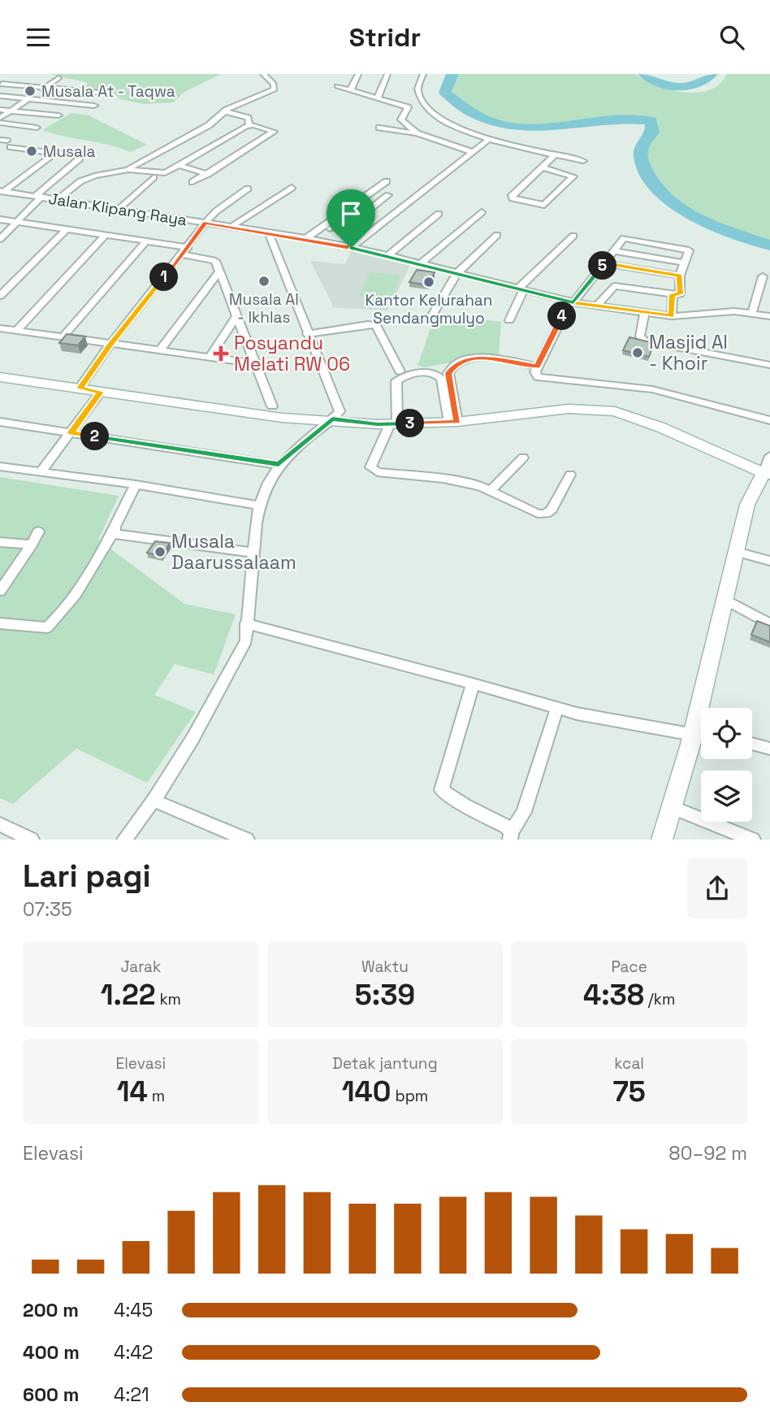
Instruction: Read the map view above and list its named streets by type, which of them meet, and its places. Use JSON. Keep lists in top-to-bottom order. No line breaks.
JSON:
{"streets":{"street":["Jalan Klipang Raya"]},"places":{"other":["Musala At - Taqwa","Musala","Musala Al - Ikhlas","Kantor Kelurahan Sendangmulyo","Masjid Al - Khoir","Musala Daarussalaam"],"health":["Posyandu Melati RW 06"]},"page":{"header":"Stridr","pins":["5","1","4","3","2"],"heading":["Lari pagi","07:35"],"stats":[["Jarak","1.22 km"],["Waktu","5:39"],["Pace","4:38 /km"],["Elevasi","14 m"],["Detak jantung","140 bpm"],["kcal","75"]],"chart":["Elevasi","80–92 m"],"list":[{"name":"200 m","note":"4:45"},{"name":"400 m","note":"4:42"},{"name":"600 m","note":"4:21"}]}}
